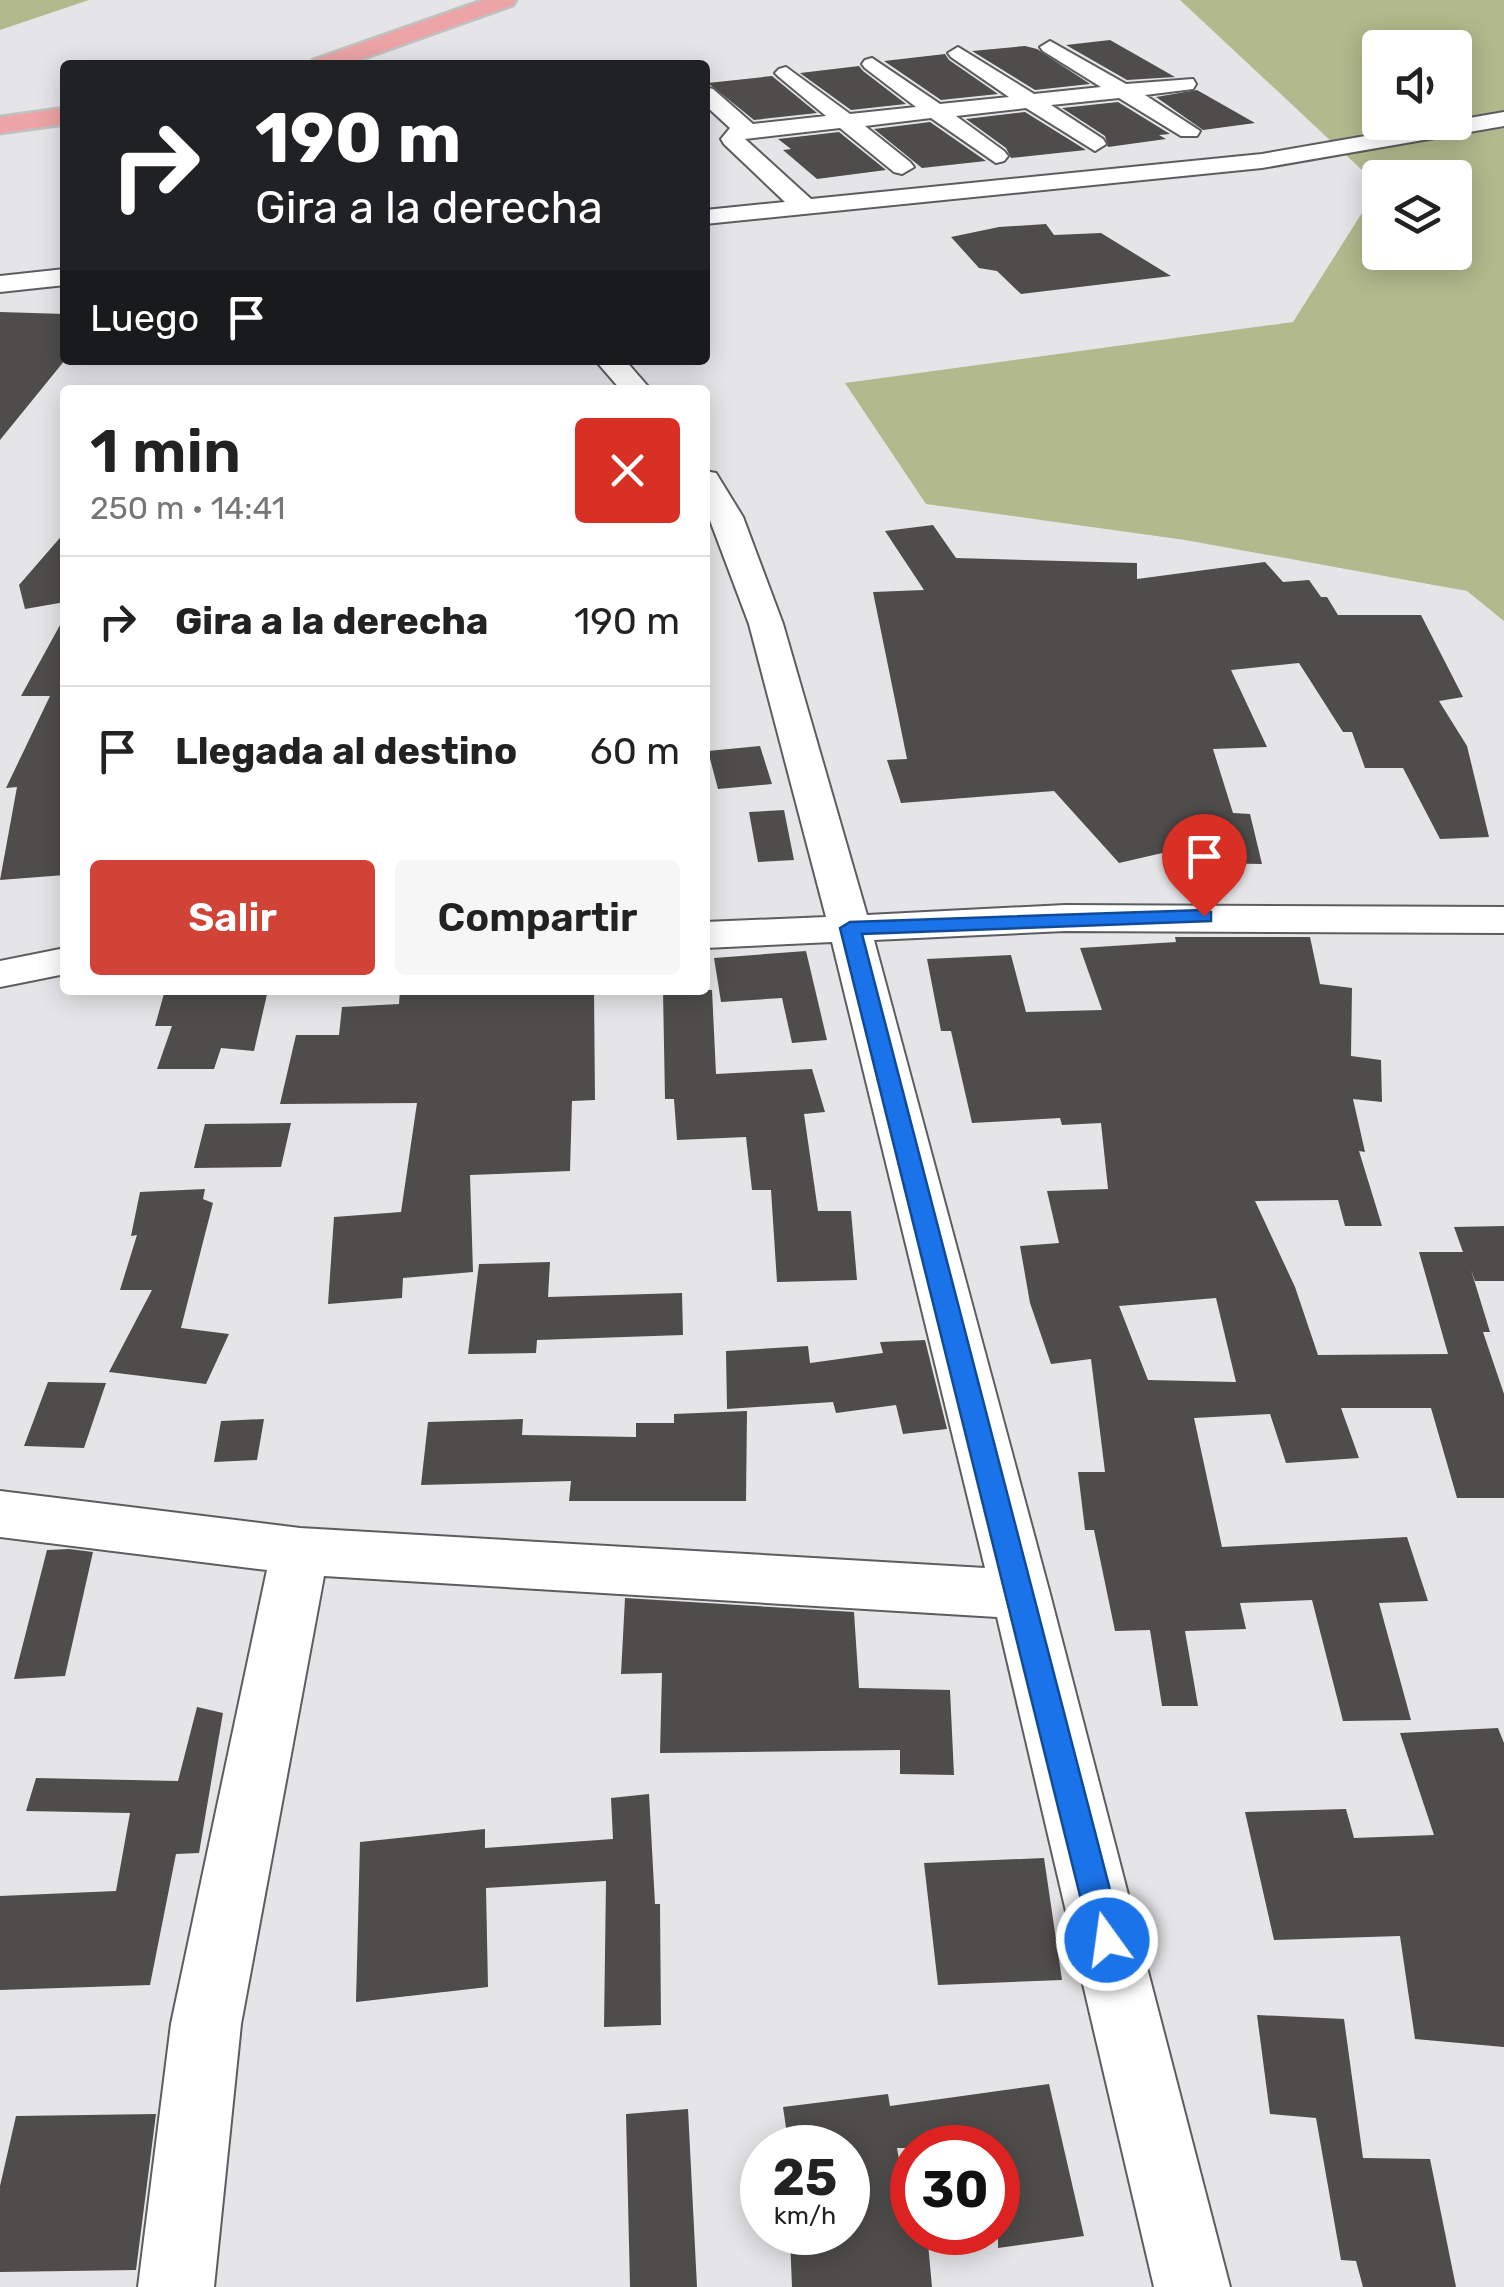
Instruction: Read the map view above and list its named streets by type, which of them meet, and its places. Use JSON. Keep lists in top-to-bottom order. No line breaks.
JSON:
{"page":{"turn":["190 m","Gira a la derecha"],"then":"Luego","heading":["1 min","250 m · 14:41"],"list":[{"name":"Gira a la derecha","value":"190 m"},{"name":"Llegada al destino","value":"60 m"}],"buttons":["Salir","Compartir"],"speed":"25 km/h","limit":"30"}}
